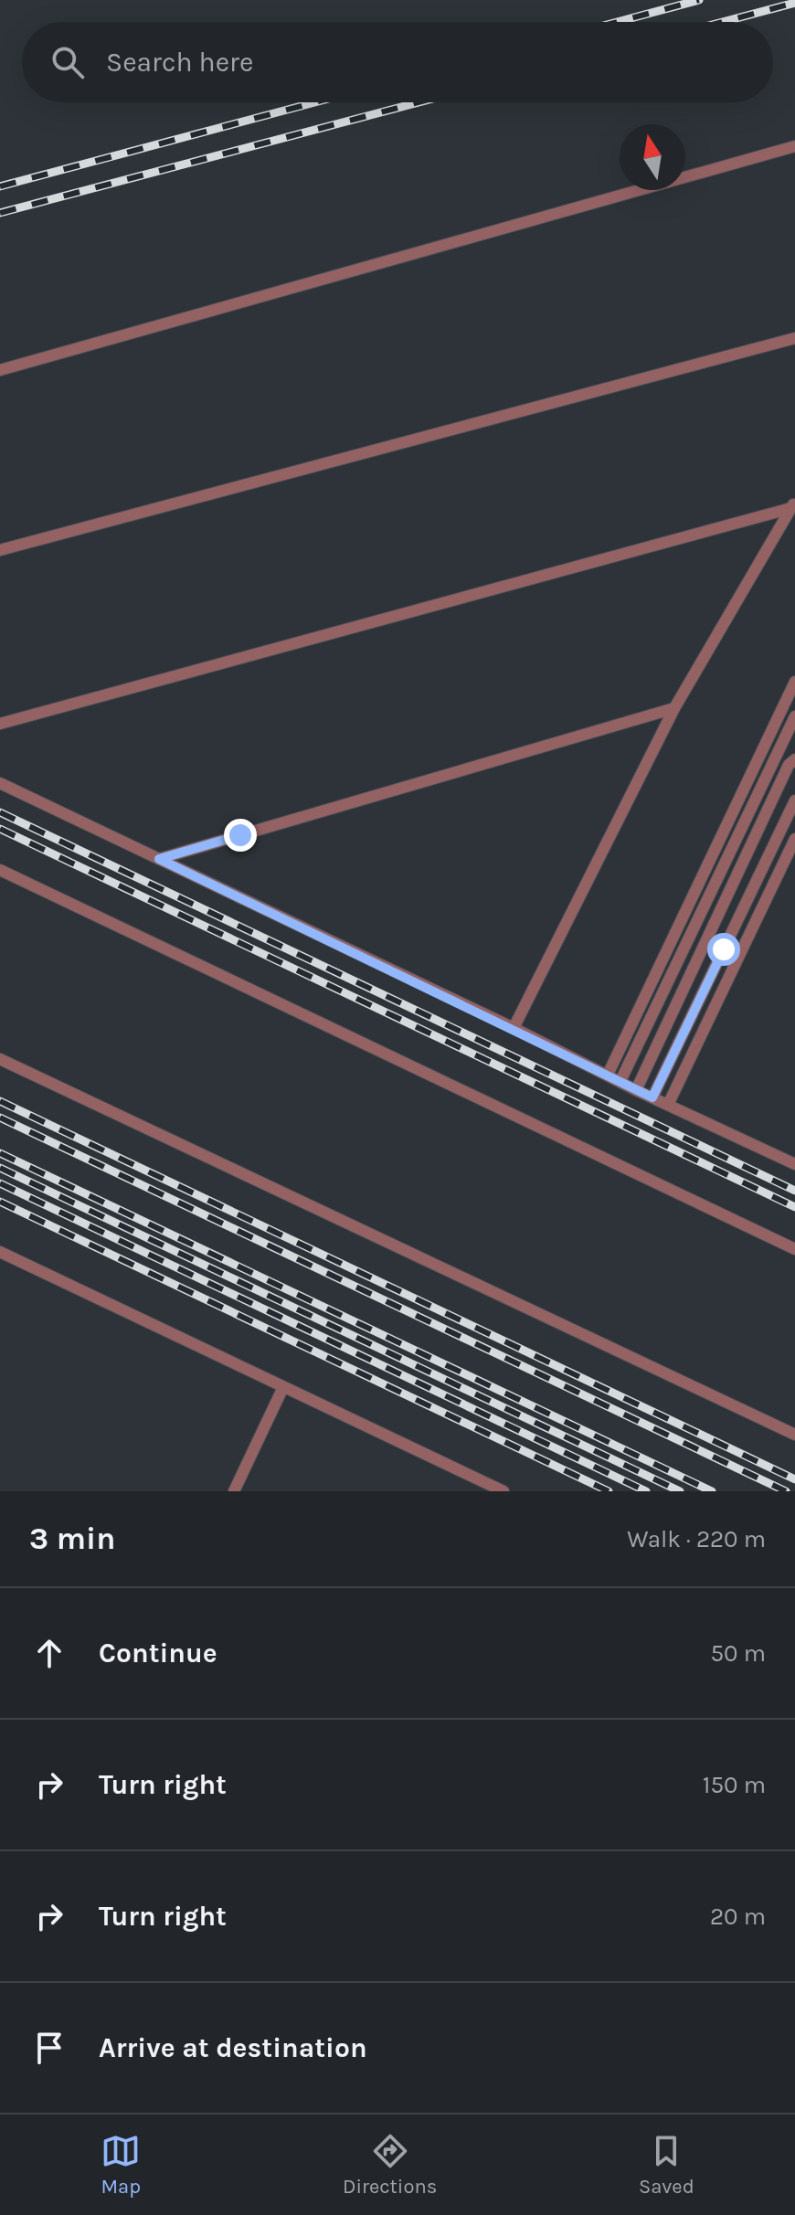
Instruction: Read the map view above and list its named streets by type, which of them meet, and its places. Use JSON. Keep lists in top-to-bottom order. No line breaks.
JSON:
{"north":"top","page":{"search":"Search here","heading":["3 min","Walk · 220 m"],"list":[["Continue","50 m"],["Turn right","150 m"],["Turn right","20 m"],"Arrive at destination"],"nav":["Map","Directions","Saved"]}}
